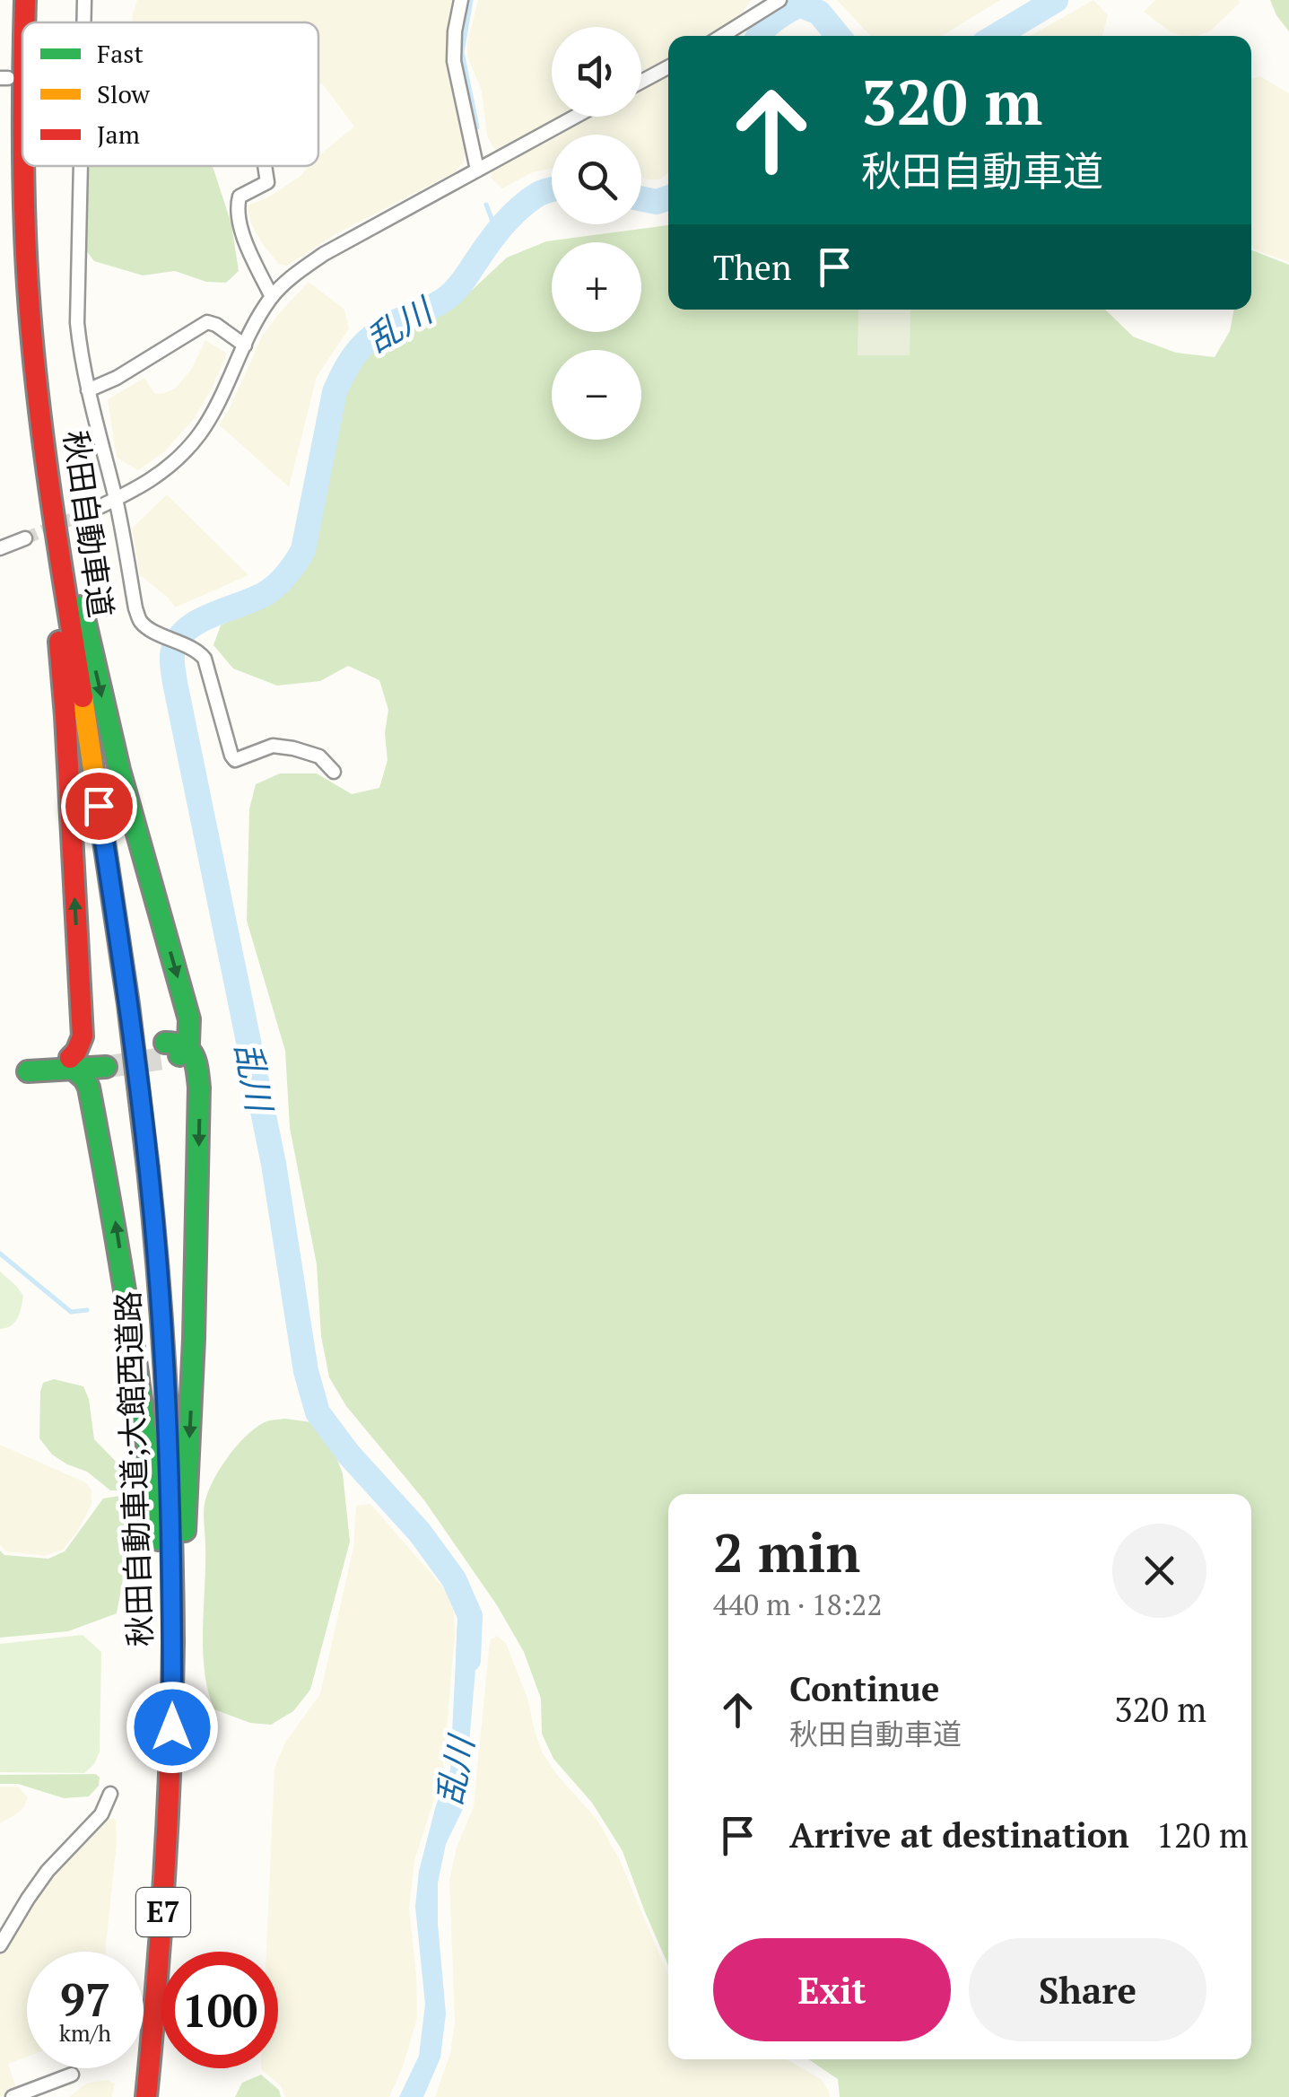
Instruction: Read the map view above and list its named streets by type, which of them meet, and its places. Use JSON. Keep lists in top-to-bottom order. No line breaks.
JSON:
{"streets":{"highway":["秋田自動車道","秋田自動車道;大館西道路","E7"]},"crossings":[["秋田自動車道","秋田自動車道;大館西道路"]],"water":["乱川"],"legend":["Fast","Slow","Jam"],"page":{"map_buttons":["+","−"],"turn":["320 m","秋田自動車道"],"then":"Then","heading":["2 min","440 m · 18:22"],"list":[{"name":"Continue","note":"秋田自動車道","value":"320 m"},{"name":"Arrive at destination","value":"120 m"}],"buttons":["Exit","Share"],"speed":"97 km/h","limit":"100"}}
